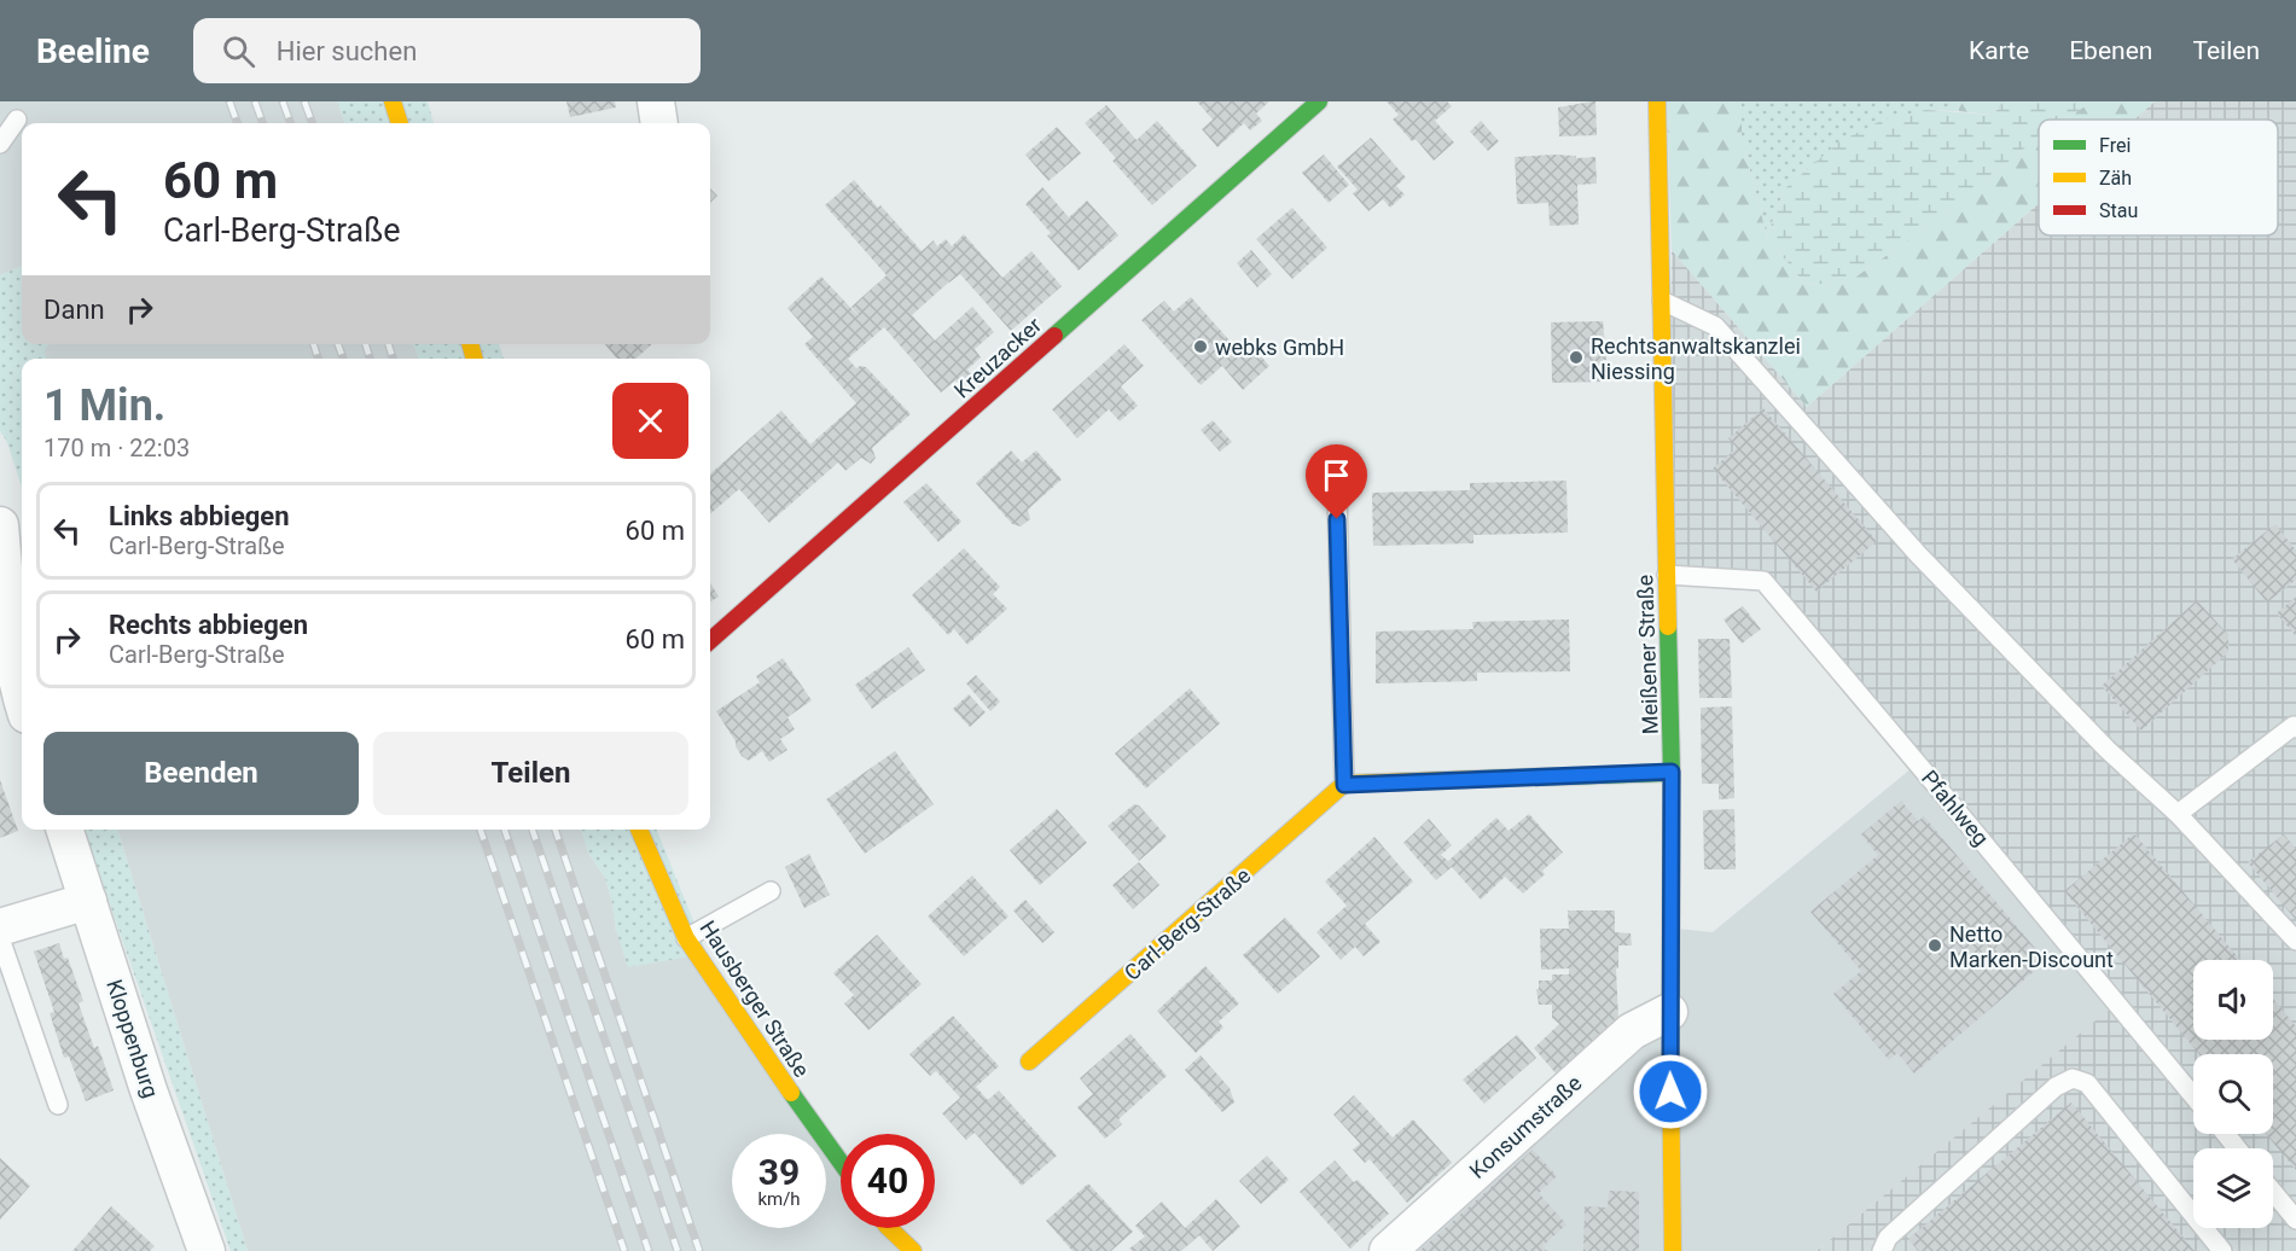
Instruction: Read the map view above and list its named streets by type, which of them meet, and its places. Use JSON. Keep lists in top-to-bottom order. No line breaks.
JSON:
{"streets":{"street":["Kreuzacker","Meißener Straße","Carl-Berg-Straße","Hausberger Straße","Kloppenburg","Konsumstraße"],"lane":["Pfahlweg"]},"crossings":[["Meißener Straße","Pfahlweg"],["Meißener Straße","Konsumstraße"]],"places":["webks GmbH","Rechtsanwaltskanzlei Niessing","Netto Marken-Discount"],"legend":["Frei","Zäh","Stau"],"page":{"header":"Beeline","search":"Hier suchen","nav":["Karte","Ebenen","Teilen"],"turn":["60 m","Carl-Berg-Straße"],"then":"Dann","heading":["1 Min.","170 m · 22:03"],"list":[{"name":"Links abbiegen","note":"Carl-Berg-Straße","value":"60 m"},{"name":"Rechts abbiegen","note":"Carl-Berg-Straße","value":"60 m"}],"buttons":["Beenden","Teilen"],"speed":"39 km/h","limit":"40"}}
